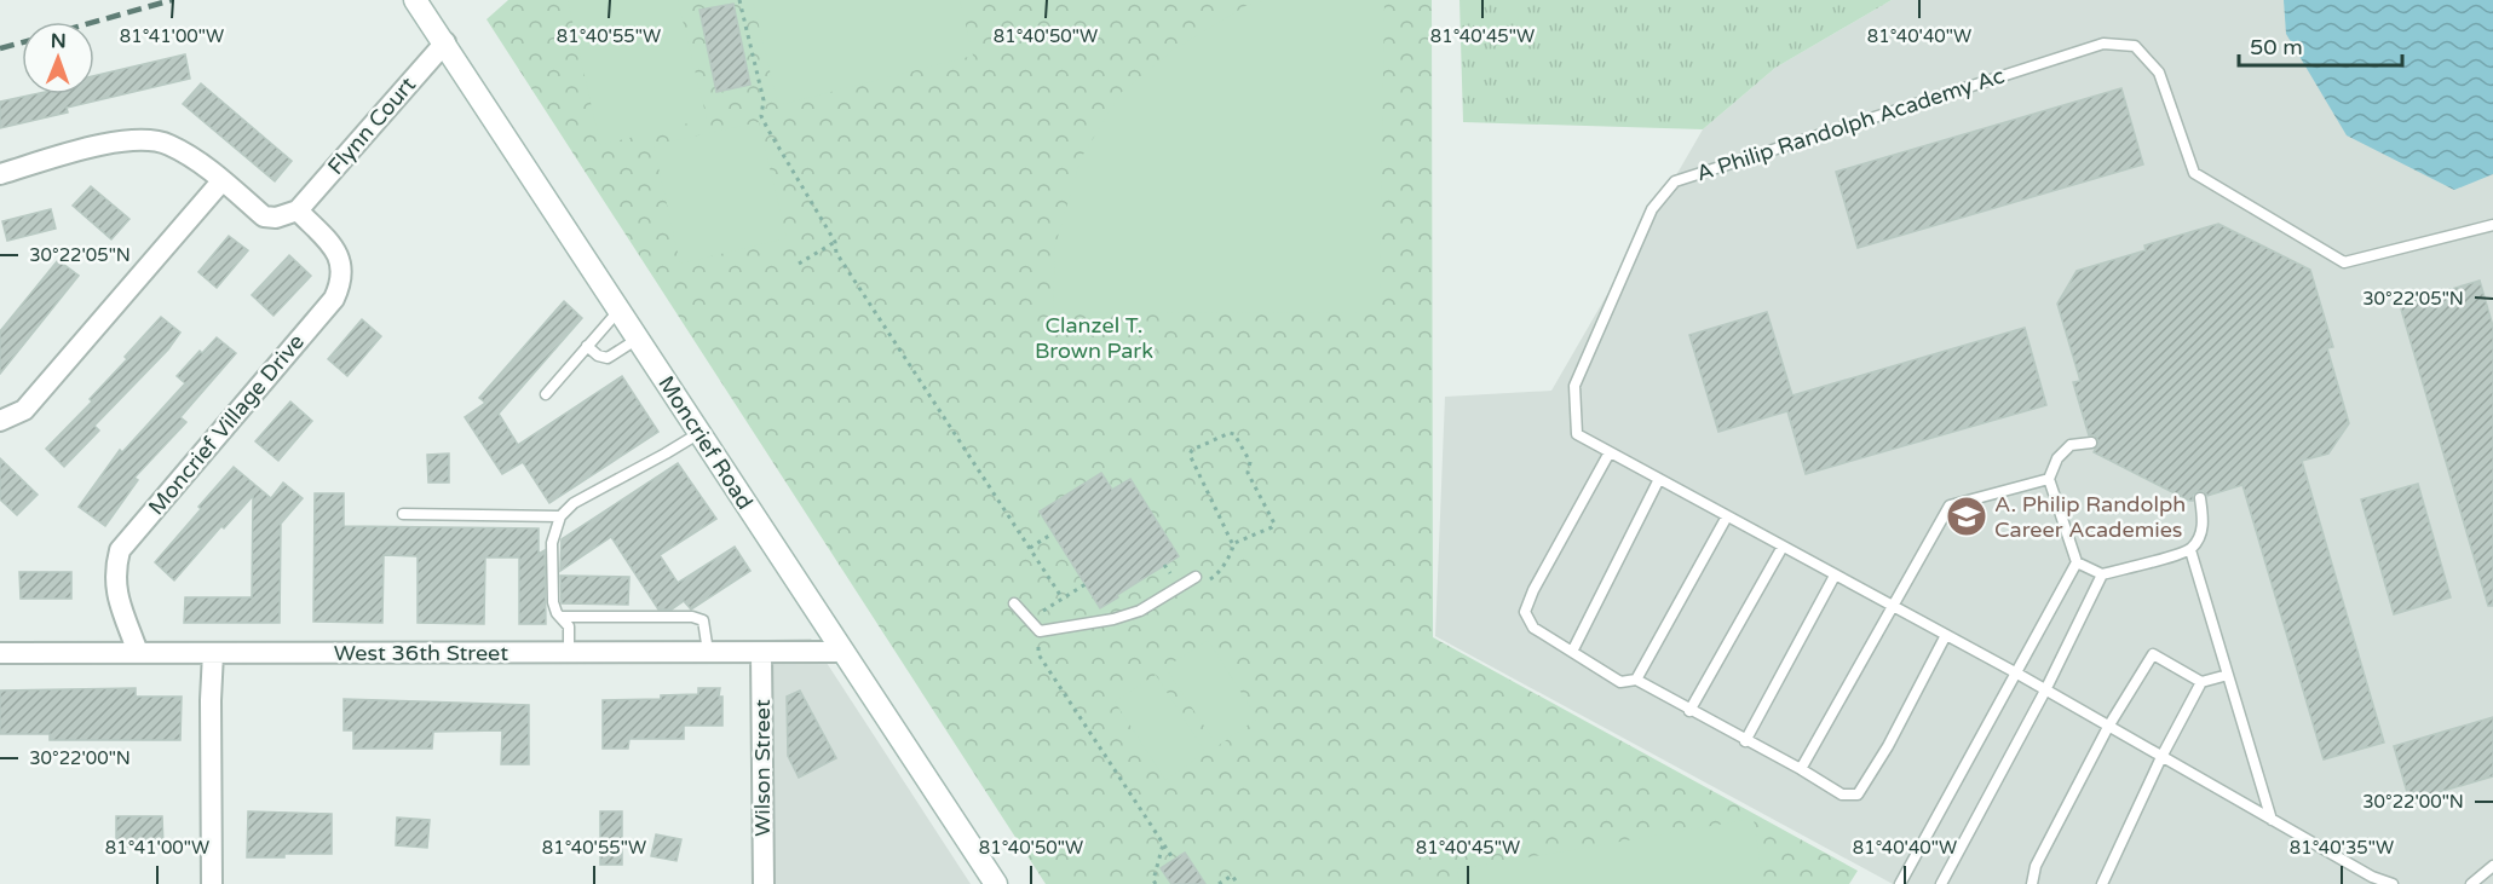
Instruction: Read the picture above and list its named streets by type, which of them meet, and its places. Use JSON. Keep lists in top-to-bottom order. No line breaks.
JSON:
{"streets":{"main road":["Moncrief Road"],"street":["Flynn Court","Moncrief Village Drive","West 36th Street","Wilson Street"],"lane":["A Philip Randolph Academy Ac"]},"crossings":[["Flynn Court","Moncrief Village Drive"],["Flynn Court","Moncrief Road"],["Moncrief Village Drive","West 36th Street"],["Moncrief Road","West 36th Street"],["West 36th Street","Wilson Street"]],"parks":["Clanzel T. Brown Park"],"places":{"school or university":["A. Philip Randolph Career Academies"]},"scale_bar":"50 m","north":"top","coordinates":["81°41'00\"W","81°40'55\"W","81°40'50\"W","81°40'45\"W","81°40'40\"W","30°22'05\"N","30°22'00\"N","81°40'35\"W"]}
